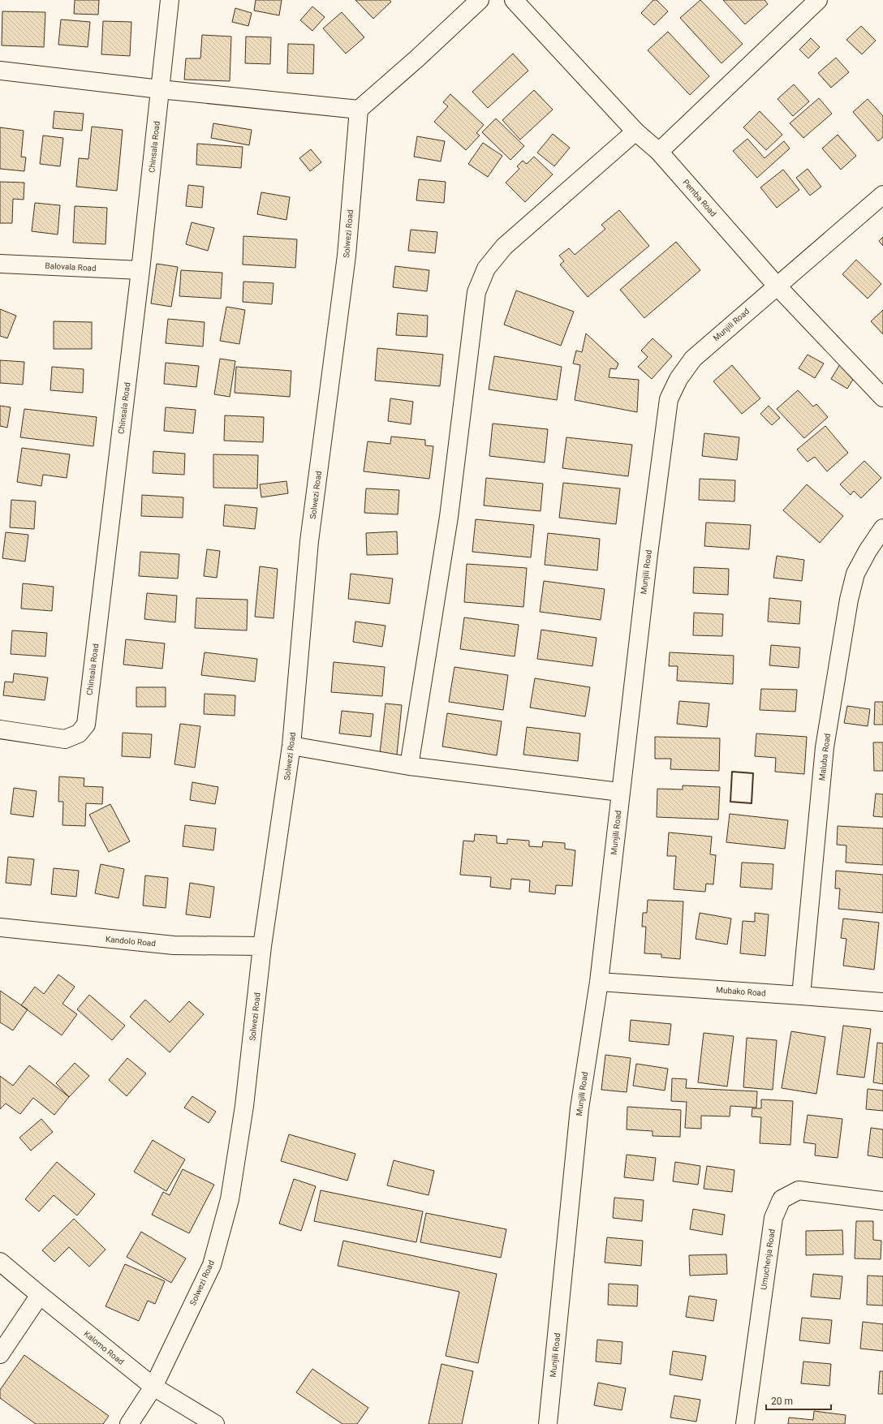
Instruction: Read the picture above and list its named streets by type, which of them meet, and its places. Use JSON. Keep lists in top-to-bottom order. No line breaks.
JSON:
{"streets":{"street":["Chinsala Road","Pemba Road","Solwezi Road","Balovala Road","Munjili Road","Maluba Road","Kandolo Road","Mubako Road","Umuchenja Road","Kalomo Road"]},"crossings":[["Chinsala Road","Balovala Road"],["Pemba Road","Munjili Road"],["Solwezi Road","Kandolo Road"],["Solwezi Road","Kalomo Road"],["Munjili Road","Mubako Road"],["Maluba Road","Mubako Road"]],"scale_bar":"20 m"}
